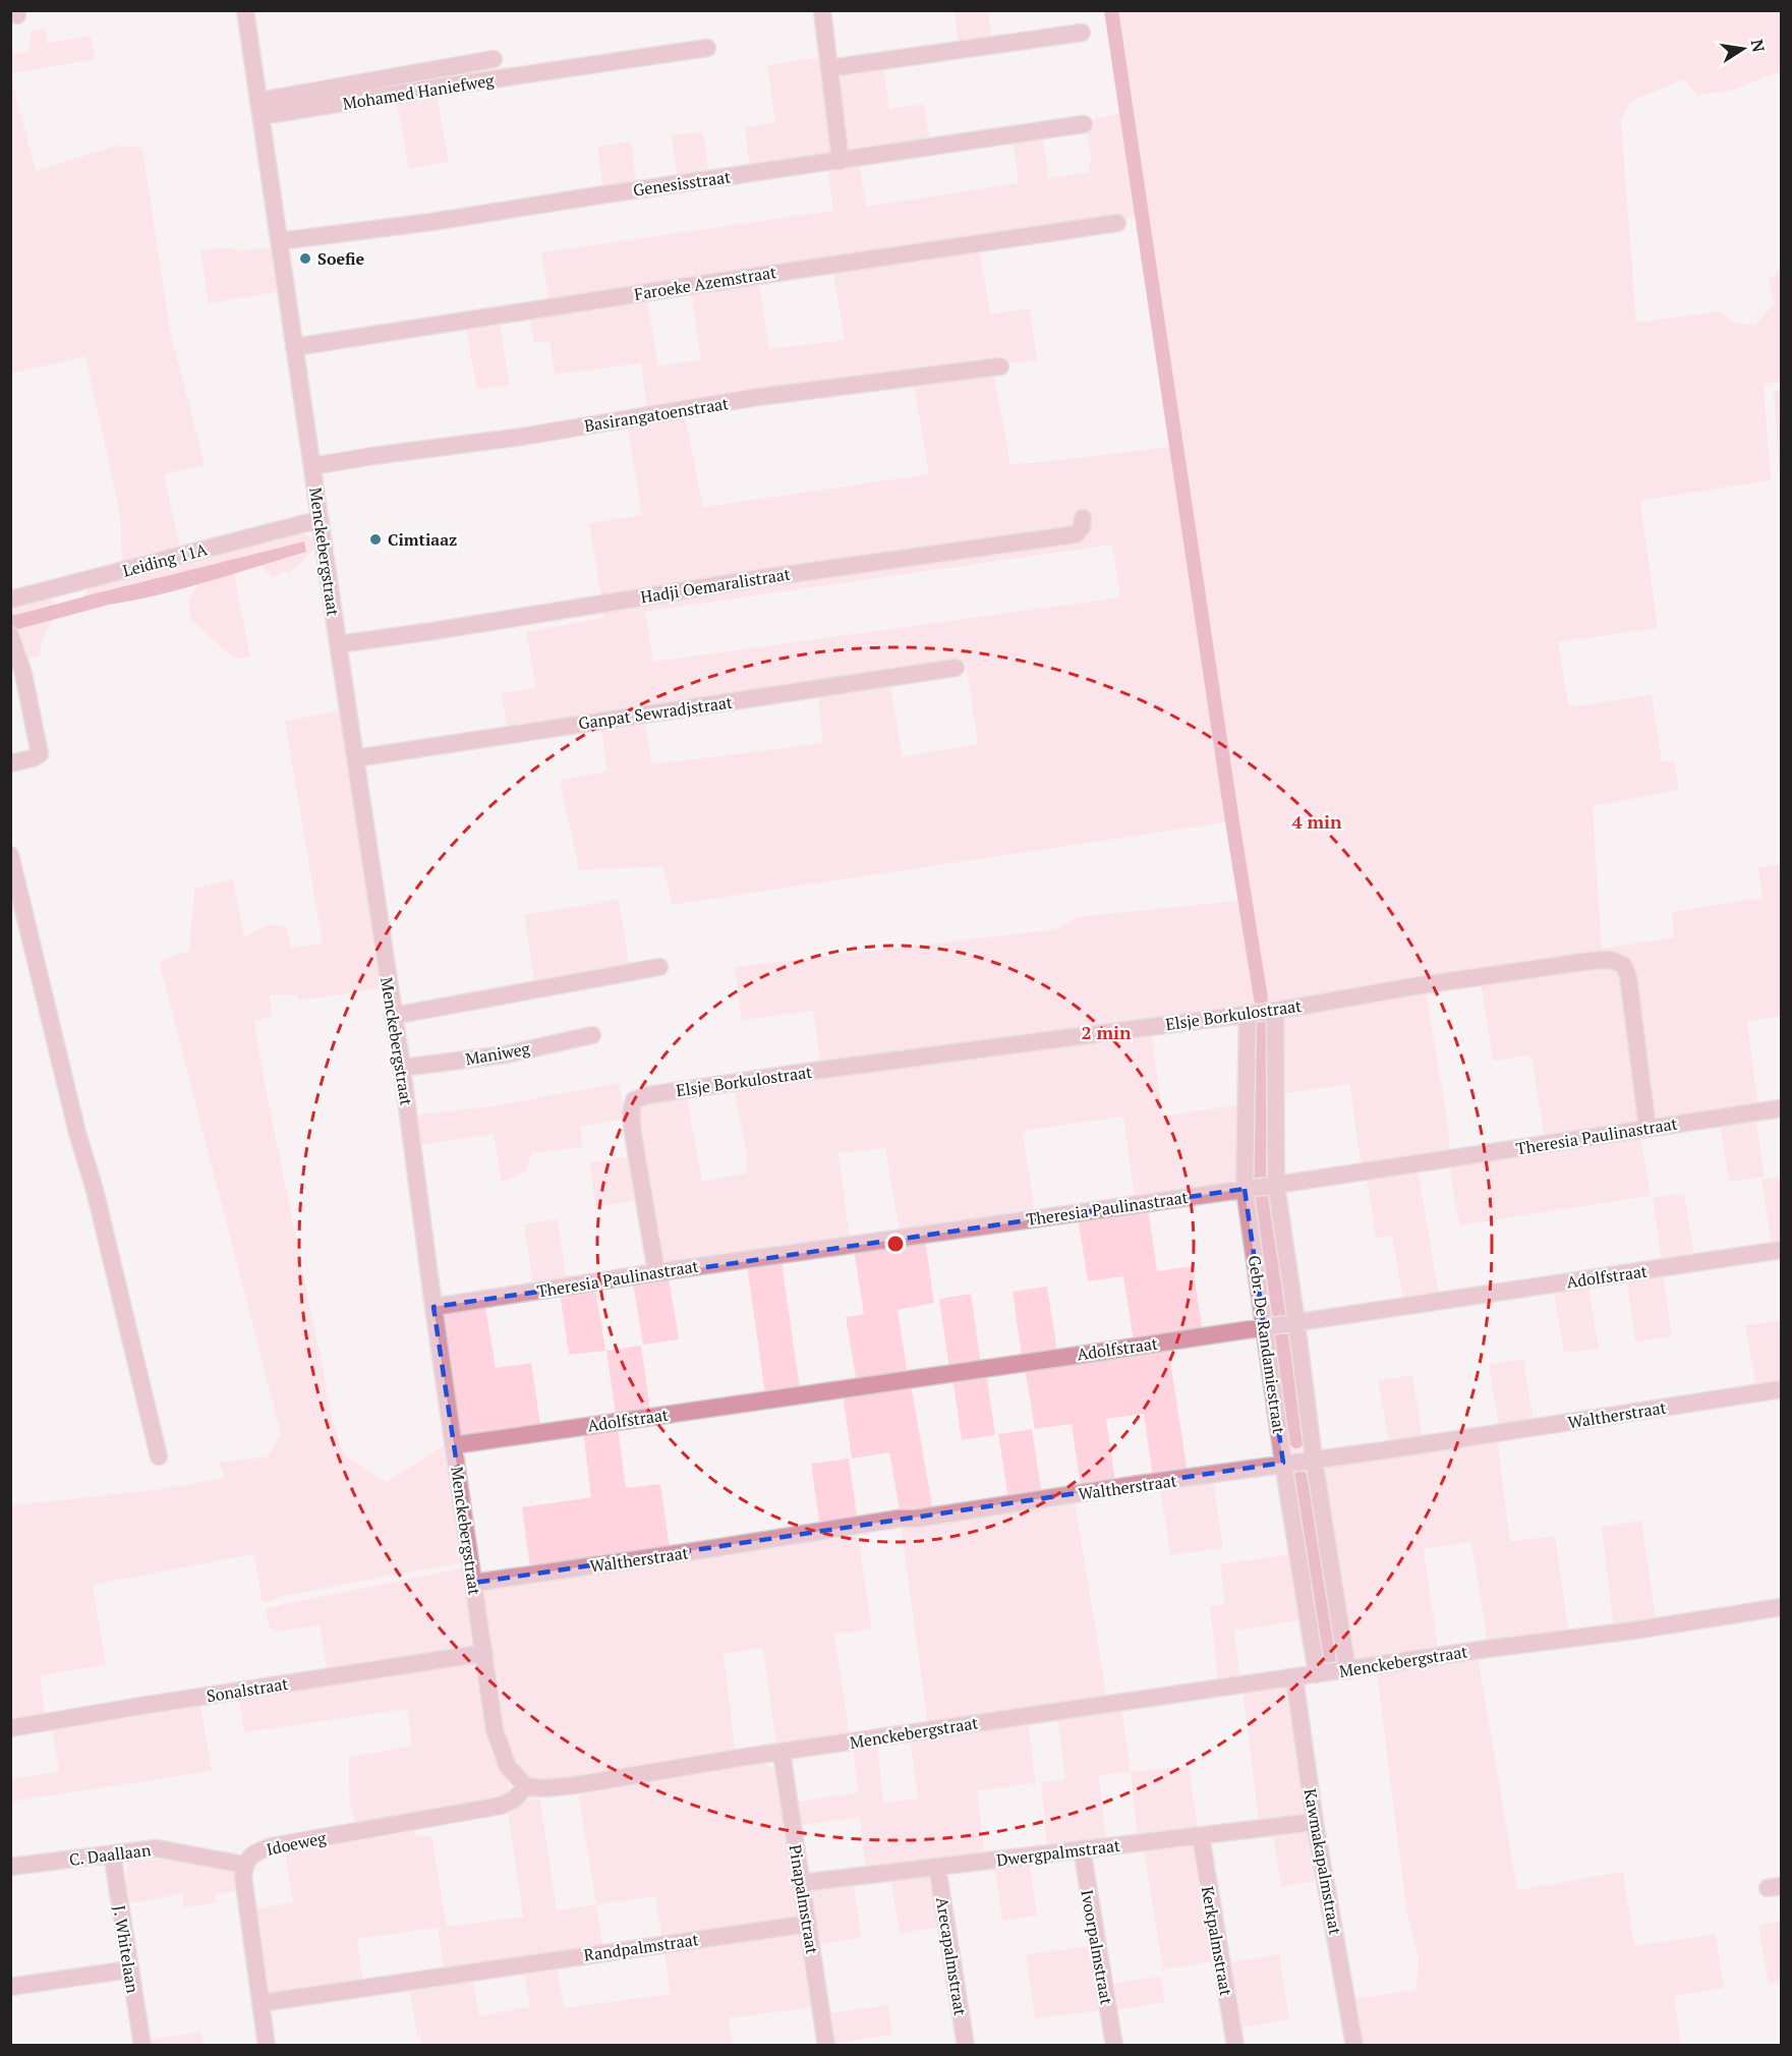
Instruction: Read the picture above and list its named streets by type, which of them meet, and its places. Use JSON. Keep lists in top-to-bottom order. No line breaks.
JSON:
{"streets":{"street":["Mohamed Haniefweg","Genesisstraat","Faroeke Azemstraat","Basirangatoenstraat","Menckebergstraat","Leiding 11A","Hadji Oemaralistraat","Ganpat Sewradjstraat","Elsje Borkulostraat","Maniweg","Theresia Paulinastraat","Adolfstraat","Gebr. De Randamiestraat","Waltherstraat","Sonalstraat","Idoeweg","Dwergpalmstraat","C. Daallaan","Kawmakapalmstraat","Pinapalmstraat","Kerkpalmstraat","Randpalmstraat","Ivoorpalmstraat","J. Whitelaan","Arecapalmstraat"]},"crossings":[["Mohamed Haniefweg","Menckebergstraat"],["Genesisstraat","Menckebergstraat"],["Faroeke Azemstraat","Menckebergstraat"],["Basirangatoenstraat","Menckebergstraat"],["Menckebergstraat","Leiding 11A"],["Menckebergstraat","Hadji Oemaralistraat"],["Menckebergstraat","Ganpat Sewradjstraat"],["Menckebergstraat","Maniweg"],["Menckebergstraat","Theresia Paulinastraat"],["Menckebergstraat","Adolfstraat"],["Menckebergstraat","Gebr. De Randamiestraat"],["Menckebergstraat","Waltherstraat"],["Menckebergstraat","Sonalstraat"],["Menckebergstraat","Idoeweg"],["Menckebergstraat","Kawmakapalmstraat"],["Menckebergstraat","Pinapalmstraat"],["Elsje Borkulostraat","Theresia Paulinastraat"],["Elsje Borkulostraat","Gebr. De Randamiestraat"],["Theresia Paulinastraat","Gebr. De Randamiestraat"],["Adolfstraat","Gebr. De Randamiestraat"],["Gebr. De Randamiestraat","Waltherstraat"],["Idoeweg","C. Daallaan"],["Idoeweg","Randpalmstraat"],["Dwergpalmstraat","Kawmakapalmstraat"],["Dwergpalmstraat","Pinapalmstraat"],["Dwergpalmstraat","Kerkpalmstraat"],["Dwergpalmstraat","Ivoorpalmstraat"],["Dwergpalmstraat","Arecapalmstraat"],["C. Daallaan","J. Whitelaan"],["Pinapalmstraat","Randpalmstraat"]],"places":["Soefie","Cimtiaaz"],"north":"right","rings":["4 min","2 min"]}
